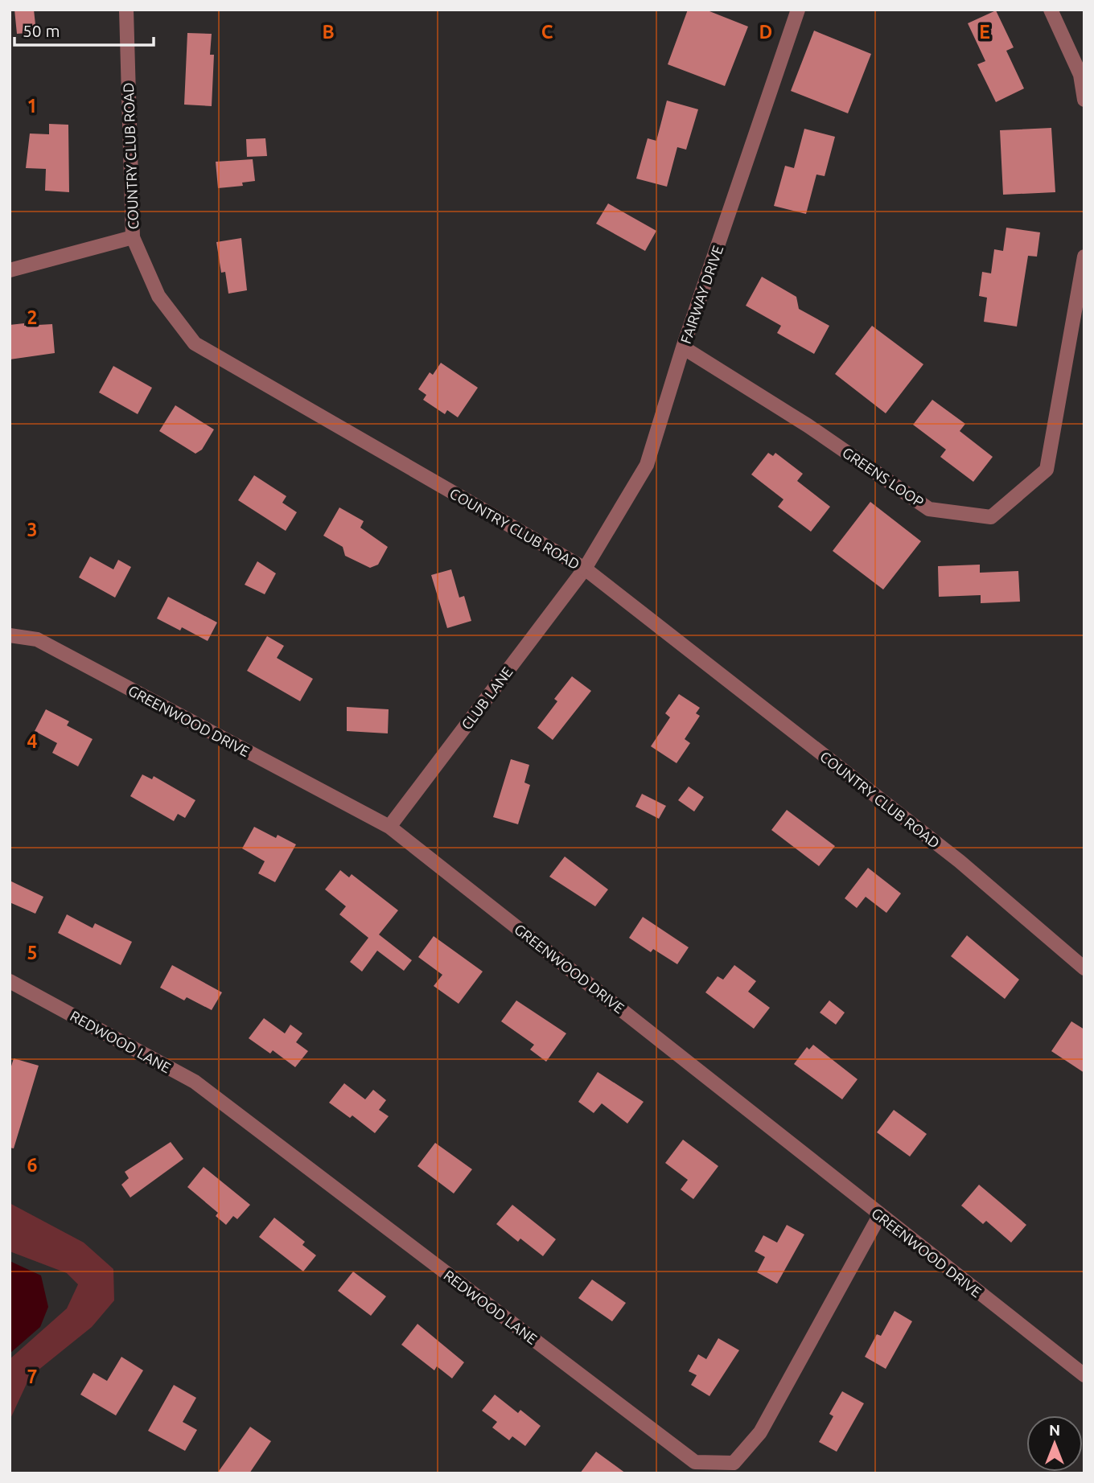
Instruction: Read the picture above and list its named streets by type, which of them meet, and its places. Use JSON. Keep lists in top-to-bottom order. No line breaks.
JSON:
{"streets":{"street":["COUNTRY CLUB ROAD","FAIRWAY DRIVE","GREENS LOOP","CLUB LANE","GREENWOOD DRIVE","REDWOOD LANE"]},"crossings":[["COUNTRY CLUB ROAD","FAIRWAY DRIVE"],["COUNTRY CLUB ROAD","CLUB LANE"],["FAIRWAY DRIVE","GREENS LOOP"],["FAIRWAY DRIVE","CLUB LANE"],["CLUB LANE","GREENWOOD DRIVE"],["GREENWOOD DRIVE","REDWOOD LANE"]],"scale_bar":"50 m","north":"top","grid":{"columns":["B","C","D","E"],"rows":["1","2","3","4","5","6","7"]}}
